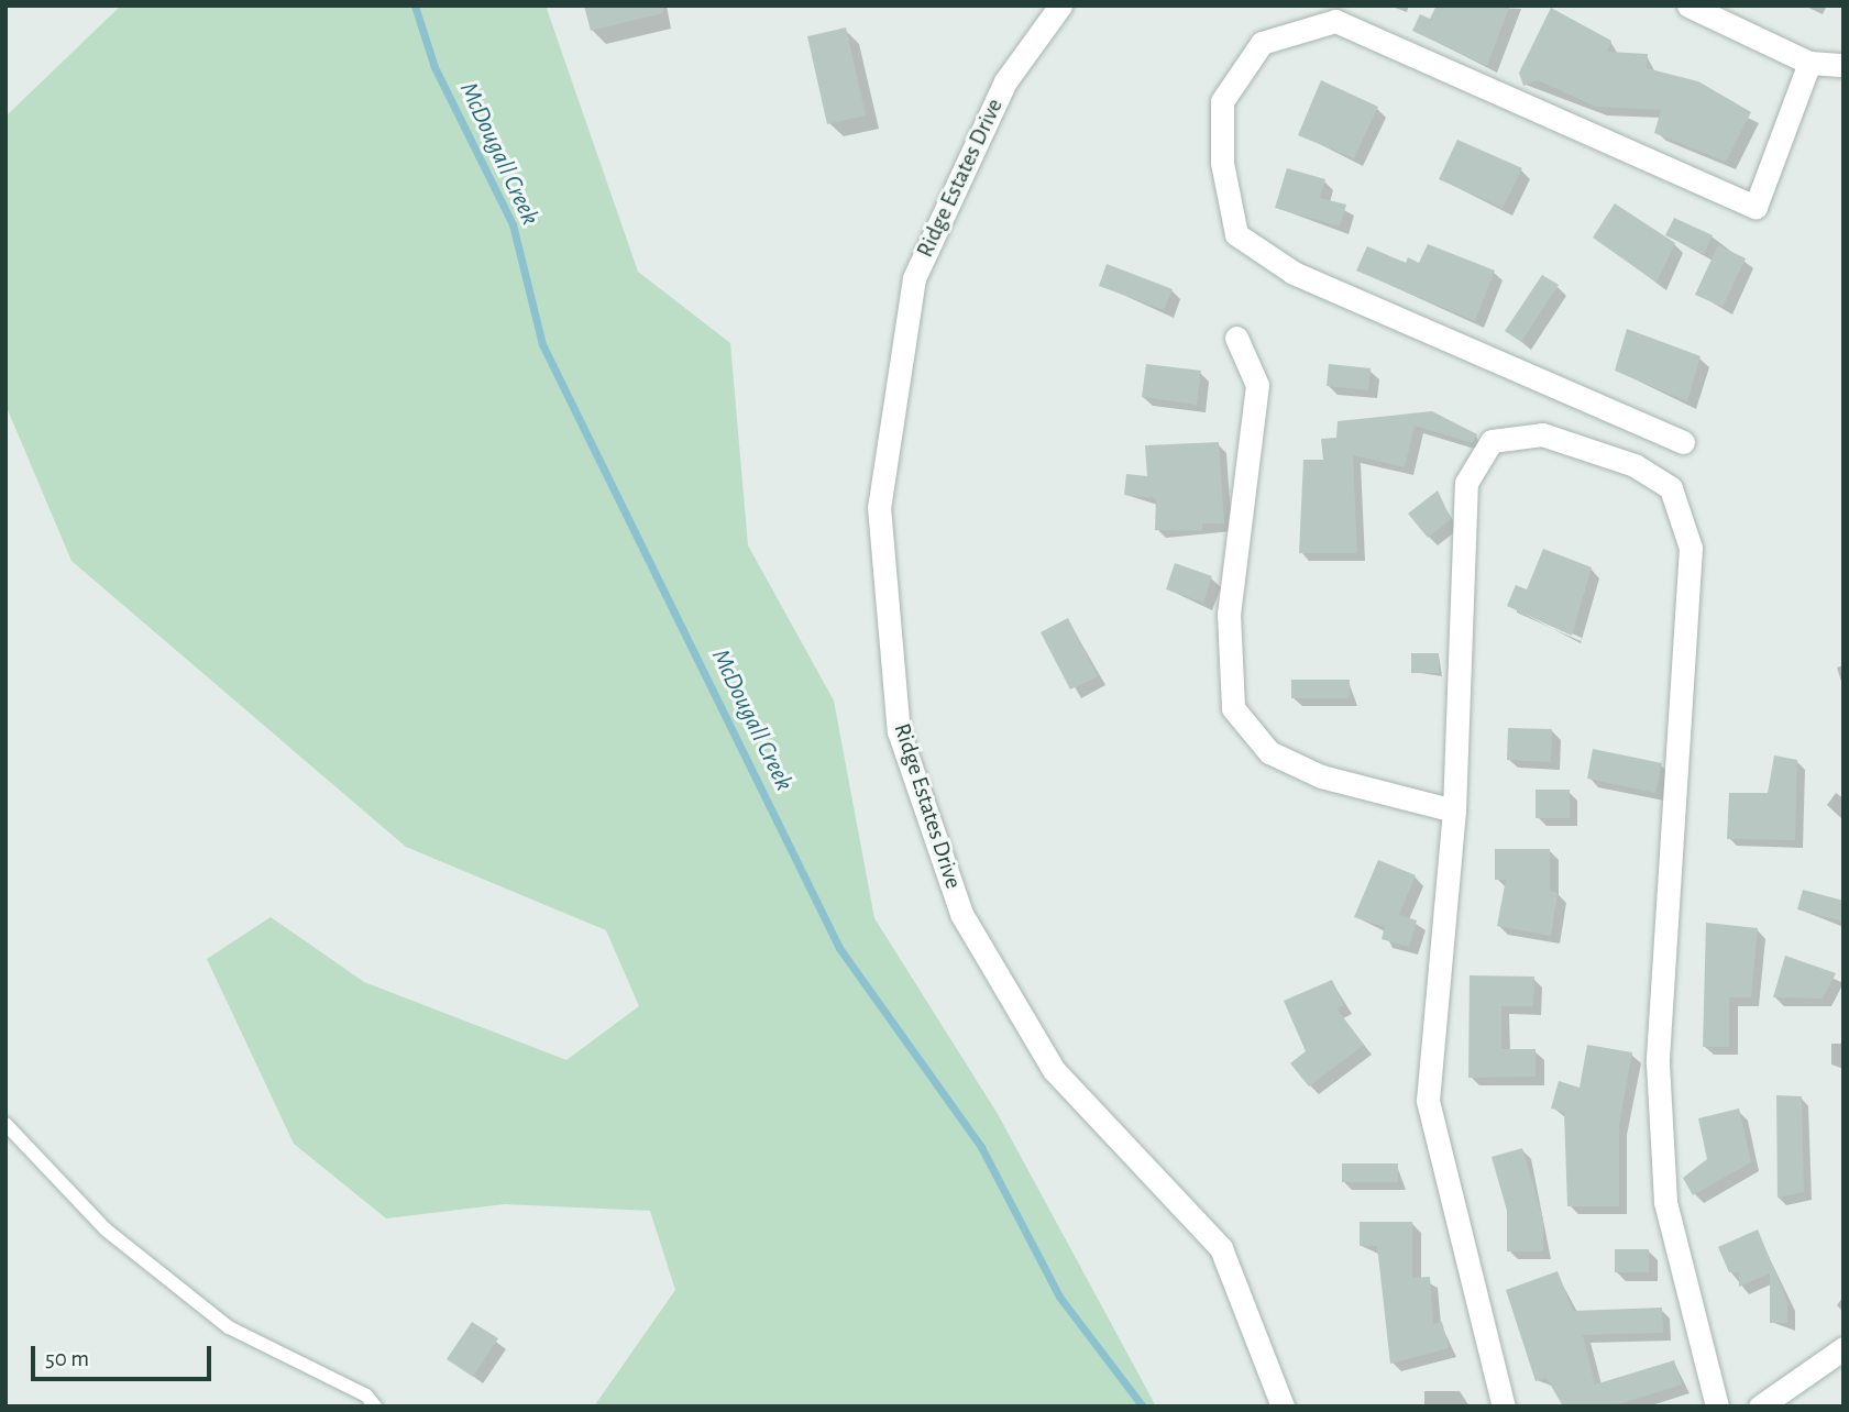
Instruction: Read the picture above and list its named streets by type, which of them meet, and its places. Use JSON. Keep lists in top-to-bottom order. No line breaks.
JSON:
{"streets":{"street":["Ridge Estates Drive"]},"water":["McDougall Creek"],"scale_bar":"50 m"}
